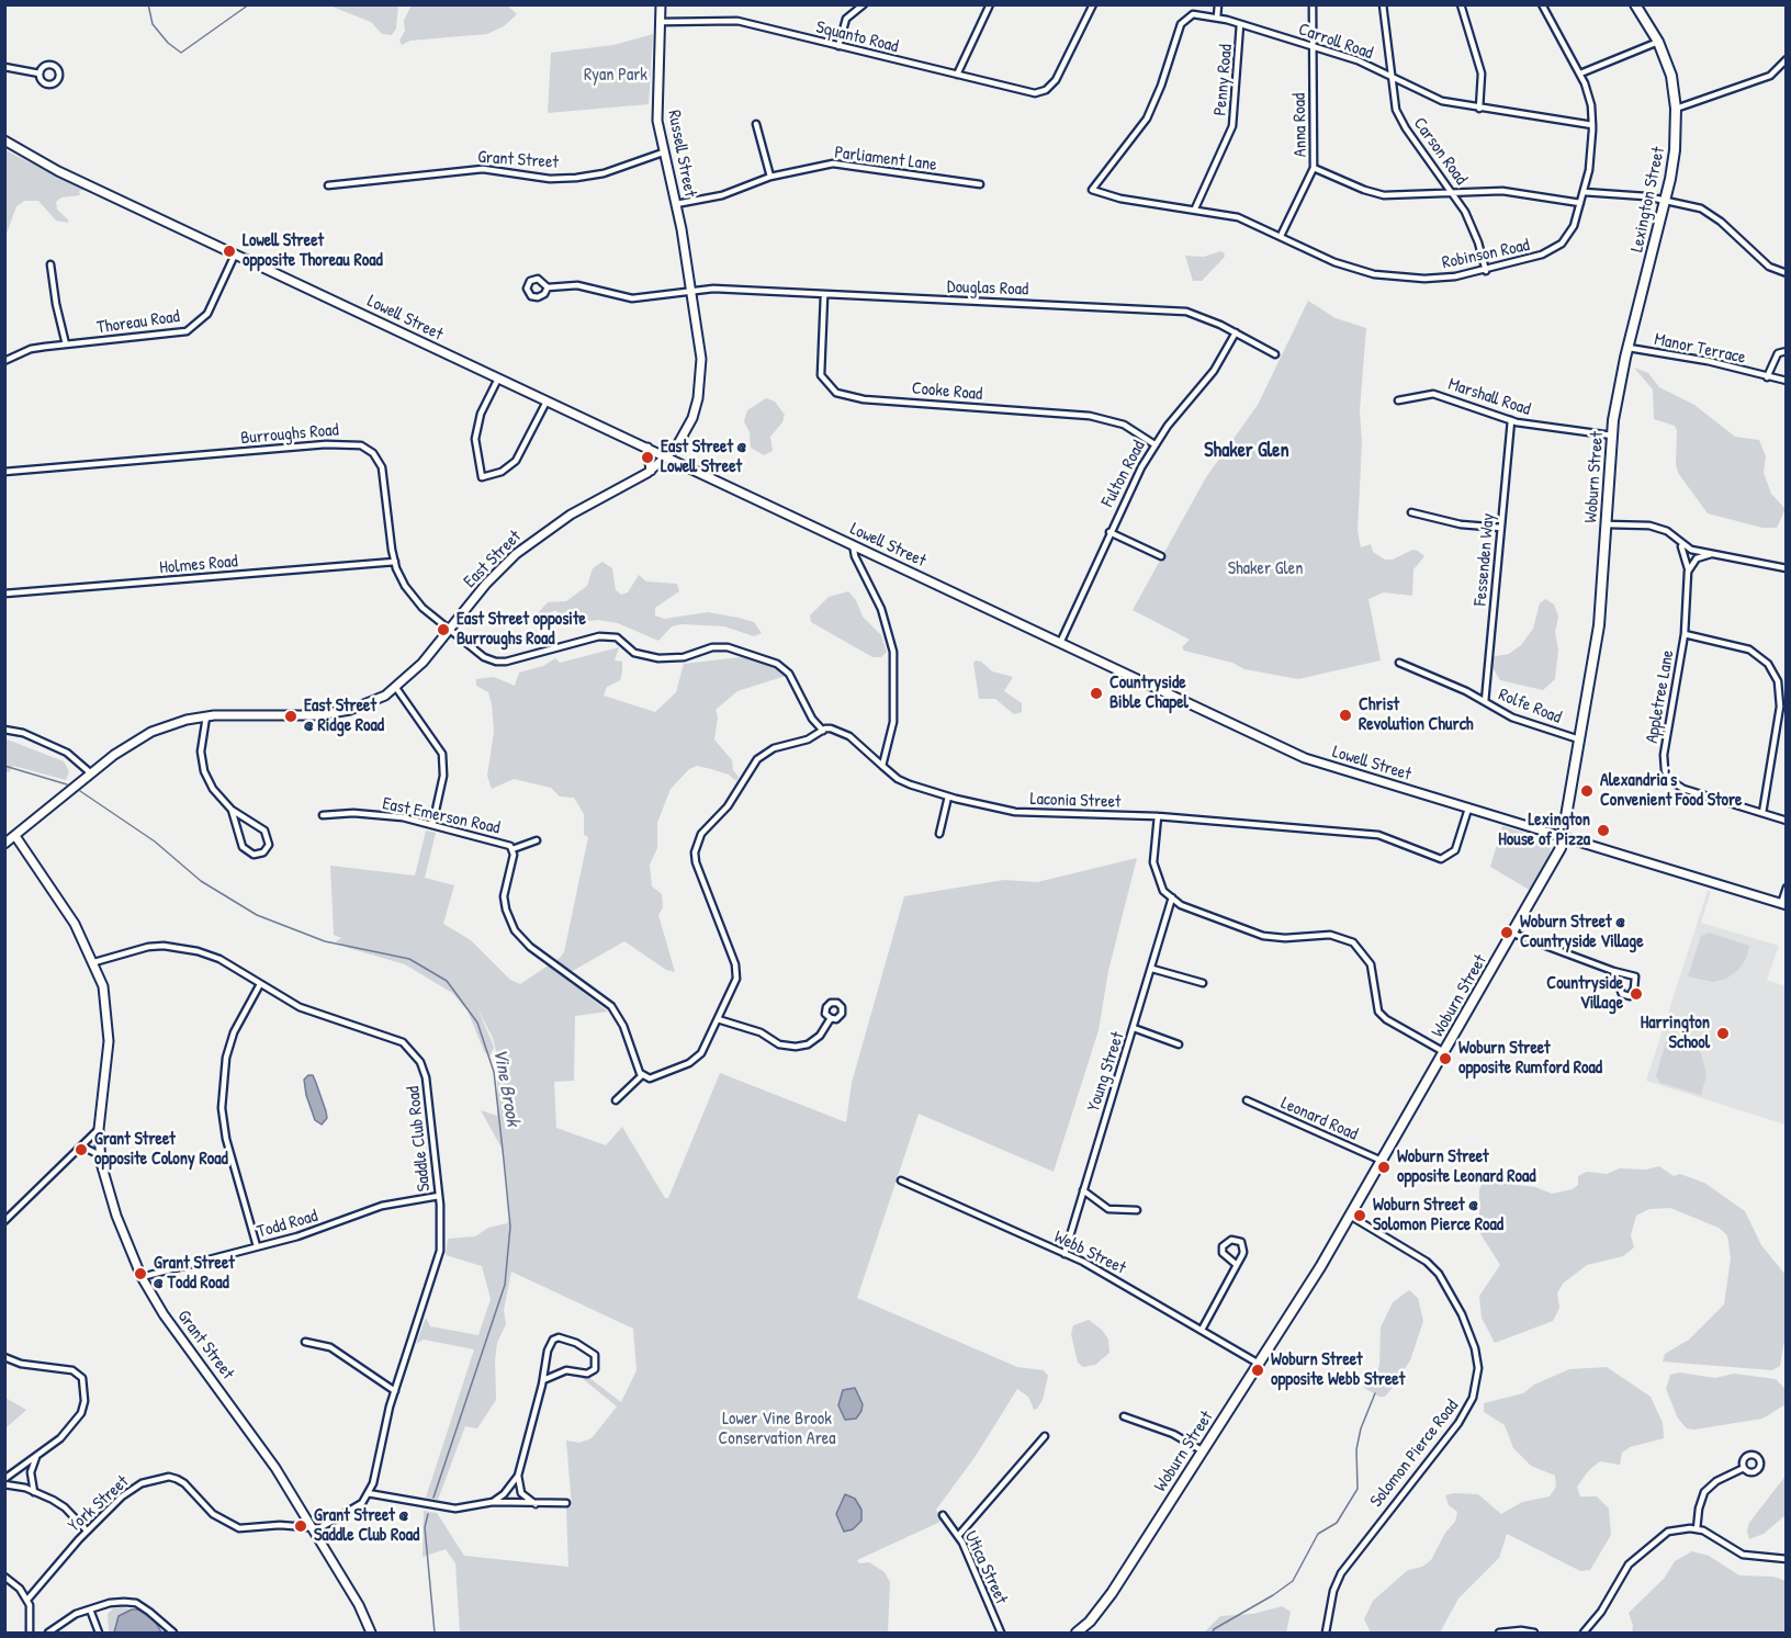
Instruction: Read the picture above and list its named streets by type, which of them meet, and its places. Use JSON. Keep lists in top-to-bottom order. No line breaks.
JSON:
{"streets":{"main road":["Lexington Street","Woburn Street"],"street":["Squanto Road","Carroll Road","Penny Road","Anna Road","Carson Road","Russell Street","Parliament Lane","Grant Street","Robinson Road","Douglas Road","Lowell Street","Thoreau Road","Manor Terrace","Cooke Road","Marshall Road","Burroughs Road","Fulton Road","East Street","Fessenden Way","Holmes Road","Appletree Lane","Rolfe Road","Laconia Street","East Emerson Road","Young Street","Leonard Road","Saddle Club Road","Todd Road","Webb Street","Solomon Pierce Road","York Street","Utica Street"]},"crossings":[["Squanto Road","Russell Street"],["Carroll Road","Penny Road"],["Carroll Road","Anna Road"],["Carroll Road","Carson Road"],["Carroll Road","Robinson Road"],["Penny Road","Robinson Road"],["Anna Road","Robinson Road"],["Carson Road","Robinson Road"],["Russell Street","Parliament Lane"],["Russell Street","Grant Street"],["Russell Street","East Street"],["Grant Street","East Street"],["Grant Street","Saddle Club Road"],["Grant Street","Todd Road"],["Grant Street","York Street"],["Lexington Street","Woburn Street"],["Douglas Road","Cooke Road"],["Douglas Road","Fulton Road"],["Douglas Road","East Street"],["Lowell Street","Thoreau Road"],["Lowell Street","Fulton Road"],["Lowell Street","Woburn Street"],["Lowell Street","East Street"],["Lowell Street","Laconia Street"],["Manor Terrace","Woburn Street"],["Cooke Road","Fulton Road"],["Marshall Road","Woburn Street"],["Marshall Road","Fessenden Way"],["Burroughs Road","East Street"],["Burroughs Road","Holmes Road"],["Woburn Street","Rolfe Road"],["Woburn Street","Leonard Road"],["Woburn Street","Webb Street"],["Woburn Street","Solomon Pierce Road"],["Fessenden Way","Rolfe Road"],["Young Street","Webb Street"],["Saddle Club Road","Todd Road"],["Saddle Club Road","York Street"]],"districts":["Shaker Glen"],"water":["Vine Brook"],"parks":["Ryan Park","Shaker Glen","Lower Vine Brook Conservation Area"],"places":["Lowell Street opposite Thoreau Road","East Street @ Lowell Street","East Street opposite Burroughs Road","Countryside Bible Chapel","Christ Revolution Church","East Street @ Ridge Road","Alexandria's Convenient Food Store","Lexington House of Pizza","Woburn Street @ Countryside Village","Countryside Village","Harrington School","Woburn Street opposite Rumford Road","Grant Street opposite Colony Road","Woburn Street opposite Leonard Road","Woburn Street @ Solomon Pierce Road","Grant Street @ Todd Road","Woburn Street opposite Webb Street","Grant Street @ Saddle Club Road"]}
